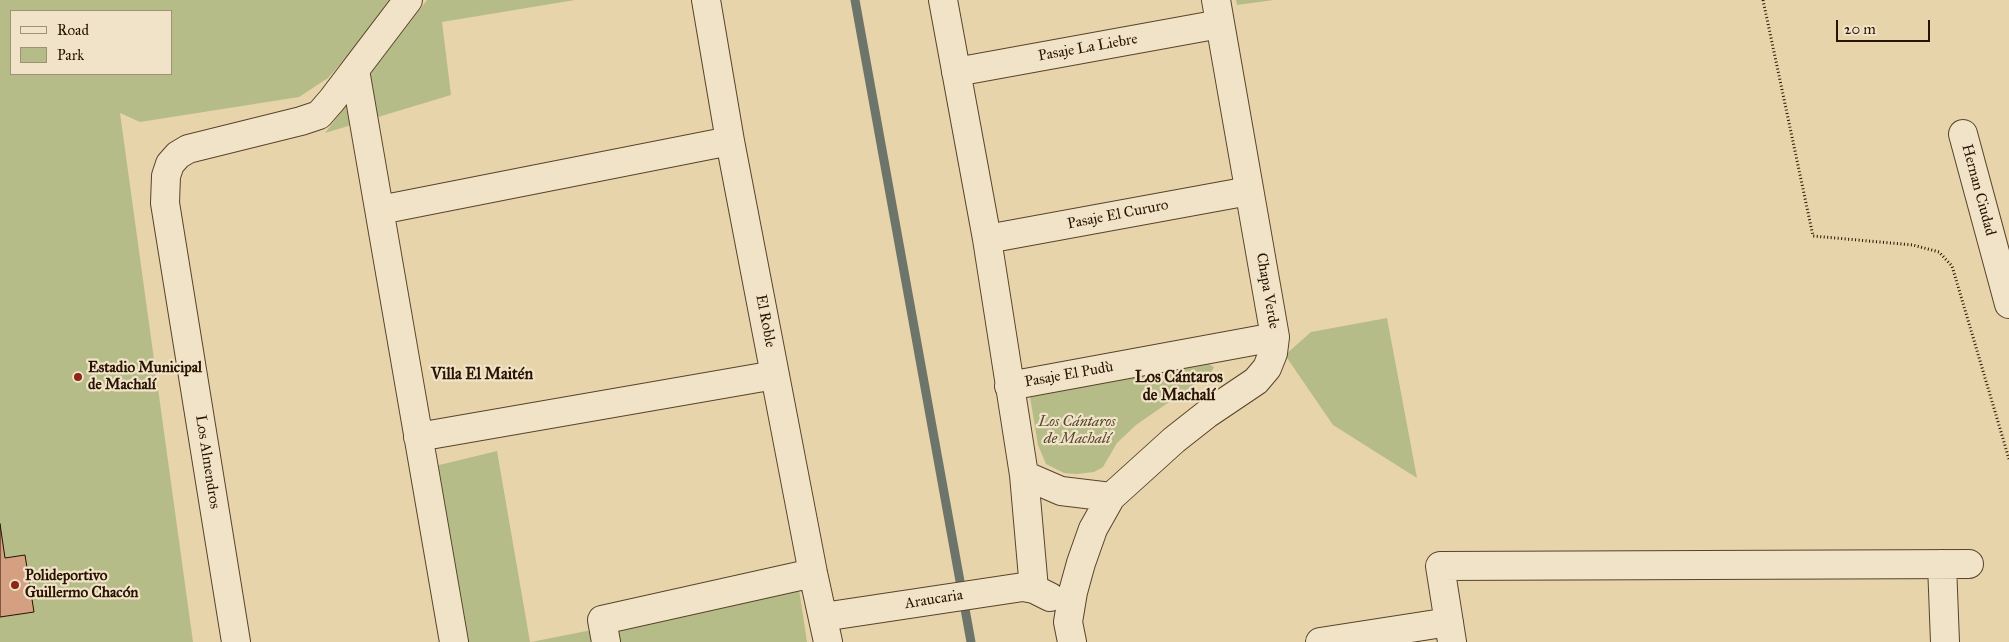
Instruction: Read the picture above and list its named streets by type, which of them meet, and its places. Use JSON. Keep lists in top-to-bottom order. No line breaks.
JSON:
{"streets":{"street":["Pasaje La Liebre","Hernan Ciudad","Pasaje El Cururo","Chapa Verde","El Roble","Pasaje El Pudù","Los Almendros","Araucaria"]},"crossings":[["Pasaje La Liebre","Chapa Verde"],["Pasaje El Cururo","Chapa Verde"],["Chapa Verde","Pasaje El Pudù"],["Chapa Verde","Araucaria"],["El Roble","Araucaria"]],"districts":["Villa El Maitén","Los Cántaros de Machalí"],"parks":["Los Cántaros de Machalí"],"places":["Estadio Municipal de Machalí","Polideportivo Guillermo Chacón"],"legend":["Road","Park"],"scale_bar":"20 m"}
